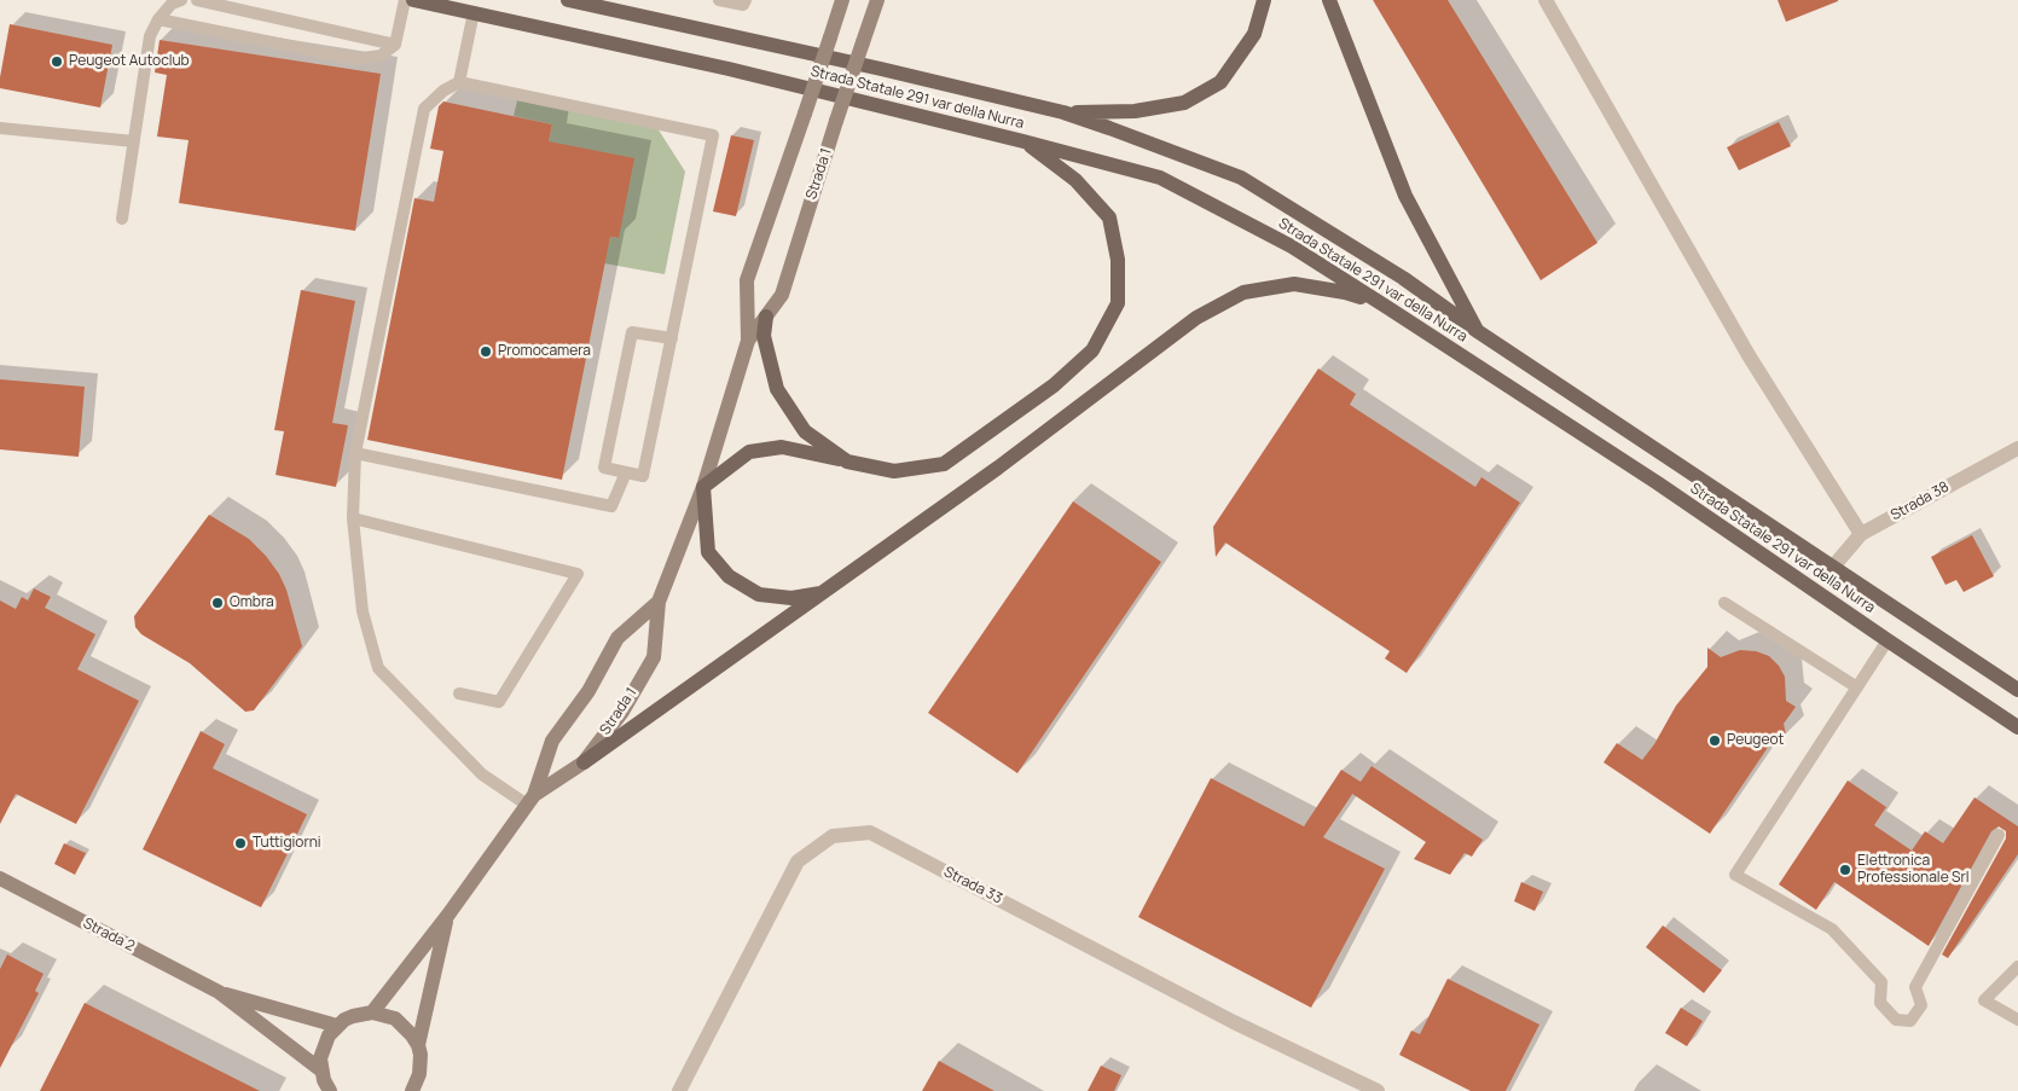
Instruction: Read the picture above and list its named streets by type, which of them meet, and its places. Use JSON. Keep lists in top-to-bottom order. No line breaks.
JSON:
{"streets":{"main road":["Strada Statale 291 var della Nurra"],"street":["Strada 1","Strada 38","Strada 33","Strada 2"]},"crossings":[["Strada Statale 291 var della Nurra","Strada 38"]],"places":["Peugeot Autoclub","Promocamera","Ombra","Peugeot","Tuttigiorni","Elettronica Professionale Srl"]}
